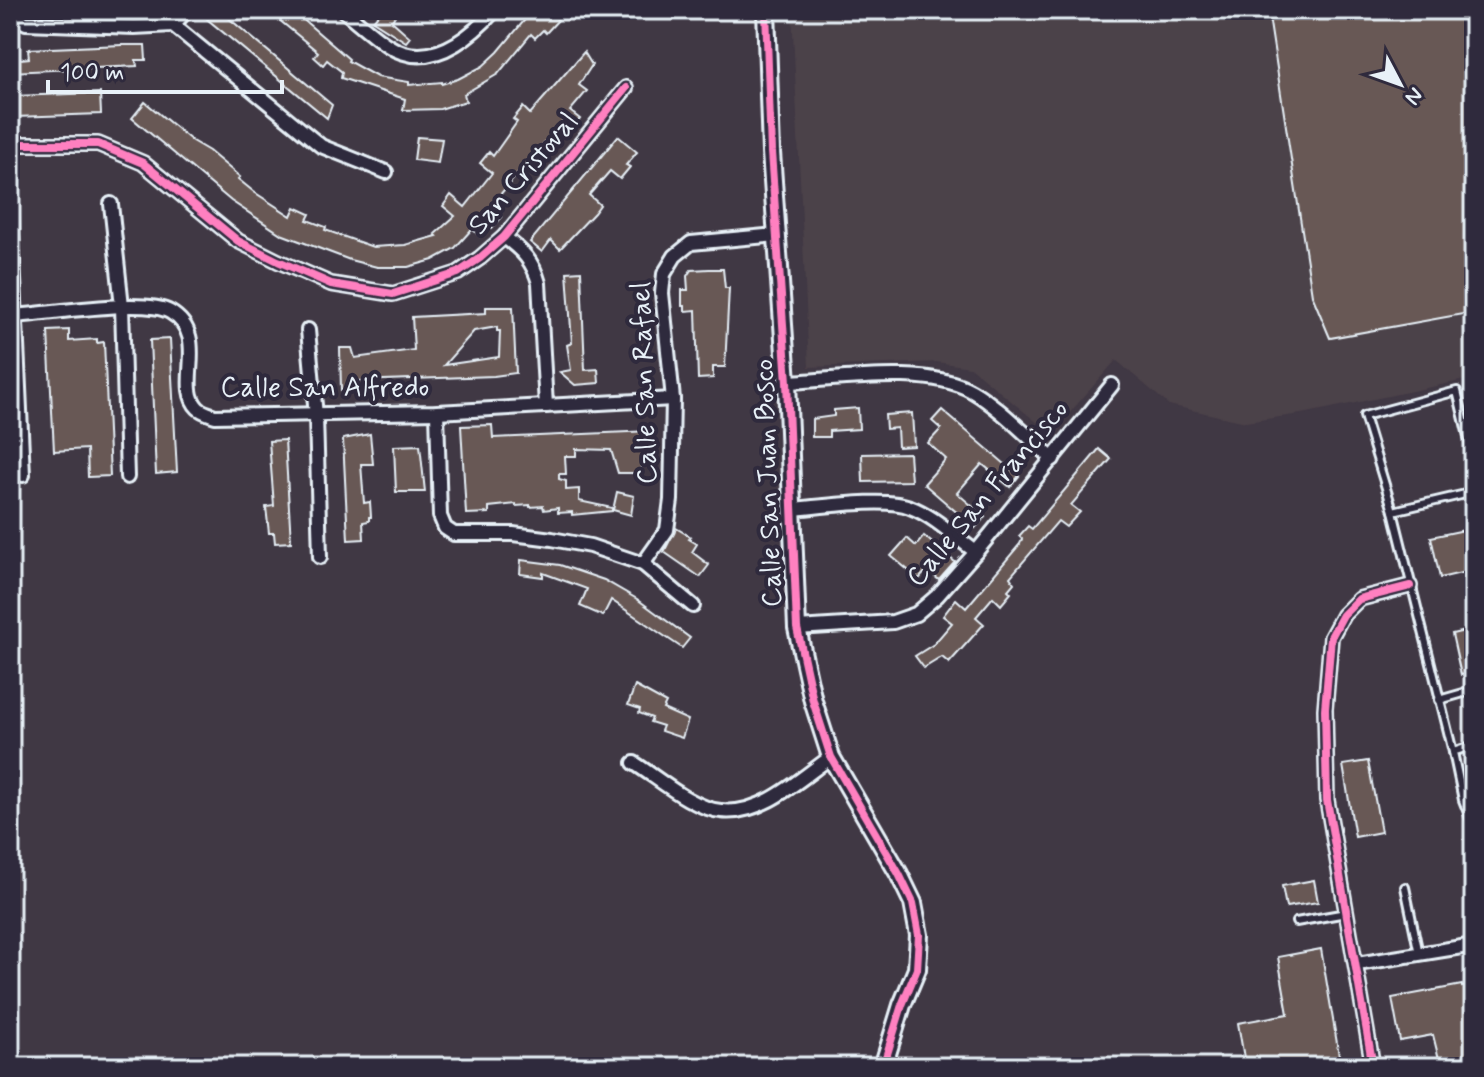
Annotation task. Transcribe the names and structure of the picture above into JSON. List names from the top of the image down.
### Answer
{
  "streets": {
    "street": [
      "San Cristoval",
      "Calle San Rafael",
      "Calle San Alfredo",
      "Calle San Juan Bosco",
      "Calle San Francisco"
    ]
  },
  "crossings": [
    ["Calle San Rafael", "Calle San Alfredo"],
    ["Calle San Rafael", "Calle San Juan Bosco"],
    ["Calle San Juan Bosco", "Calle San Francisco"]
  ],
  "scale_bar": "100 m",
  "north": "bottom right"
}
